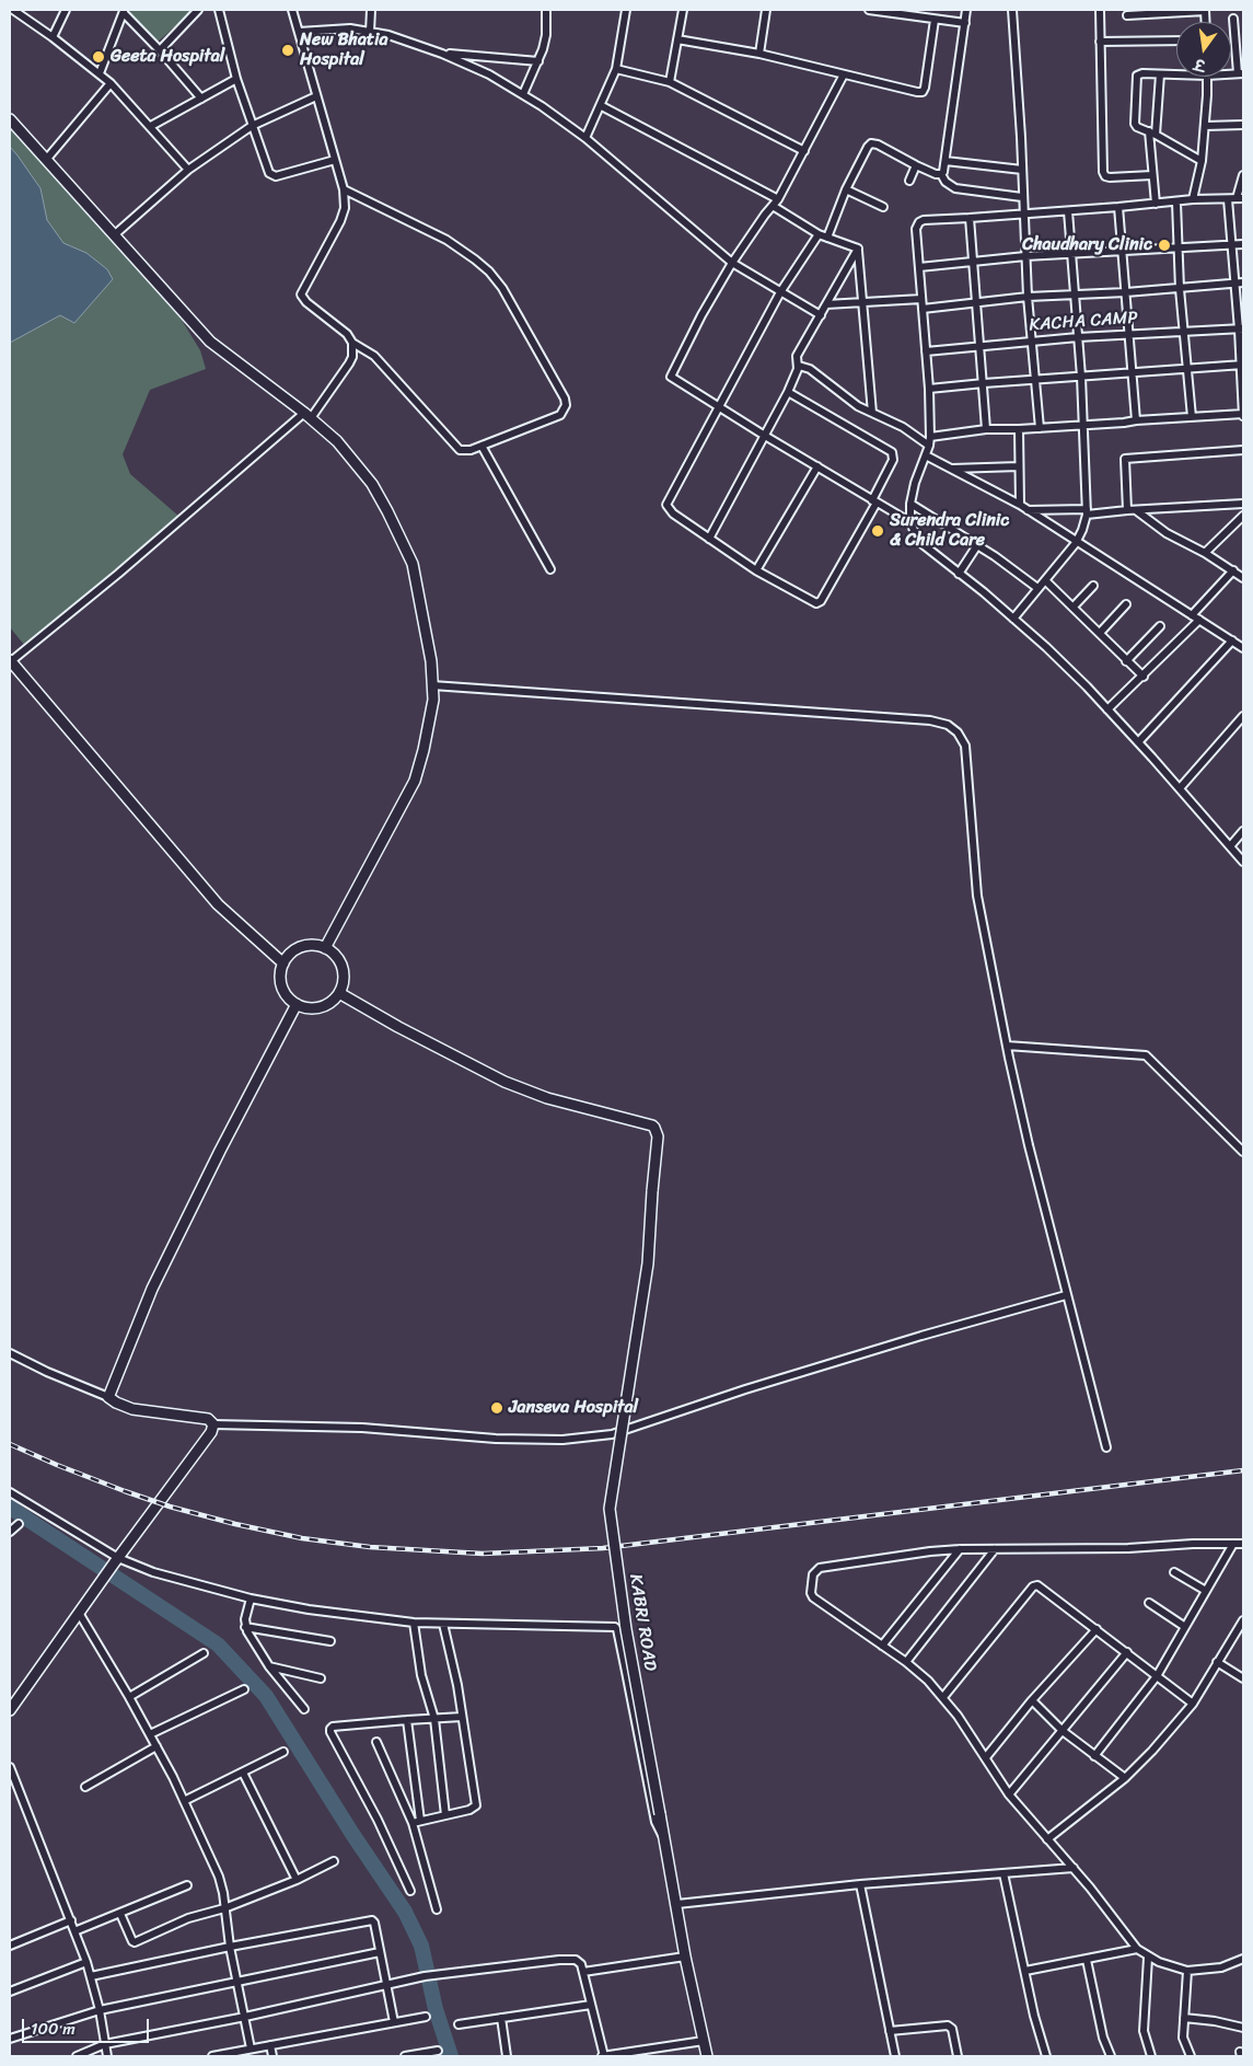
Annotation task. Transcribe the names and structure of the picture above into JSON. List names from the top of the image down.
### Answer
{
  "streets": {
    "street": ["KACHA CAMP", "KABRI ROAD"]
  },
  "places": [
    "New Bhatia Hospital",
    "Geeta Hospital",
    "Chaudhary Clinic",
    "Surendra Clinic & Child Care",
    "Janseva Hospital"
  ],
  "scale_bar": "100 m",
  "north": "bottom"
}
